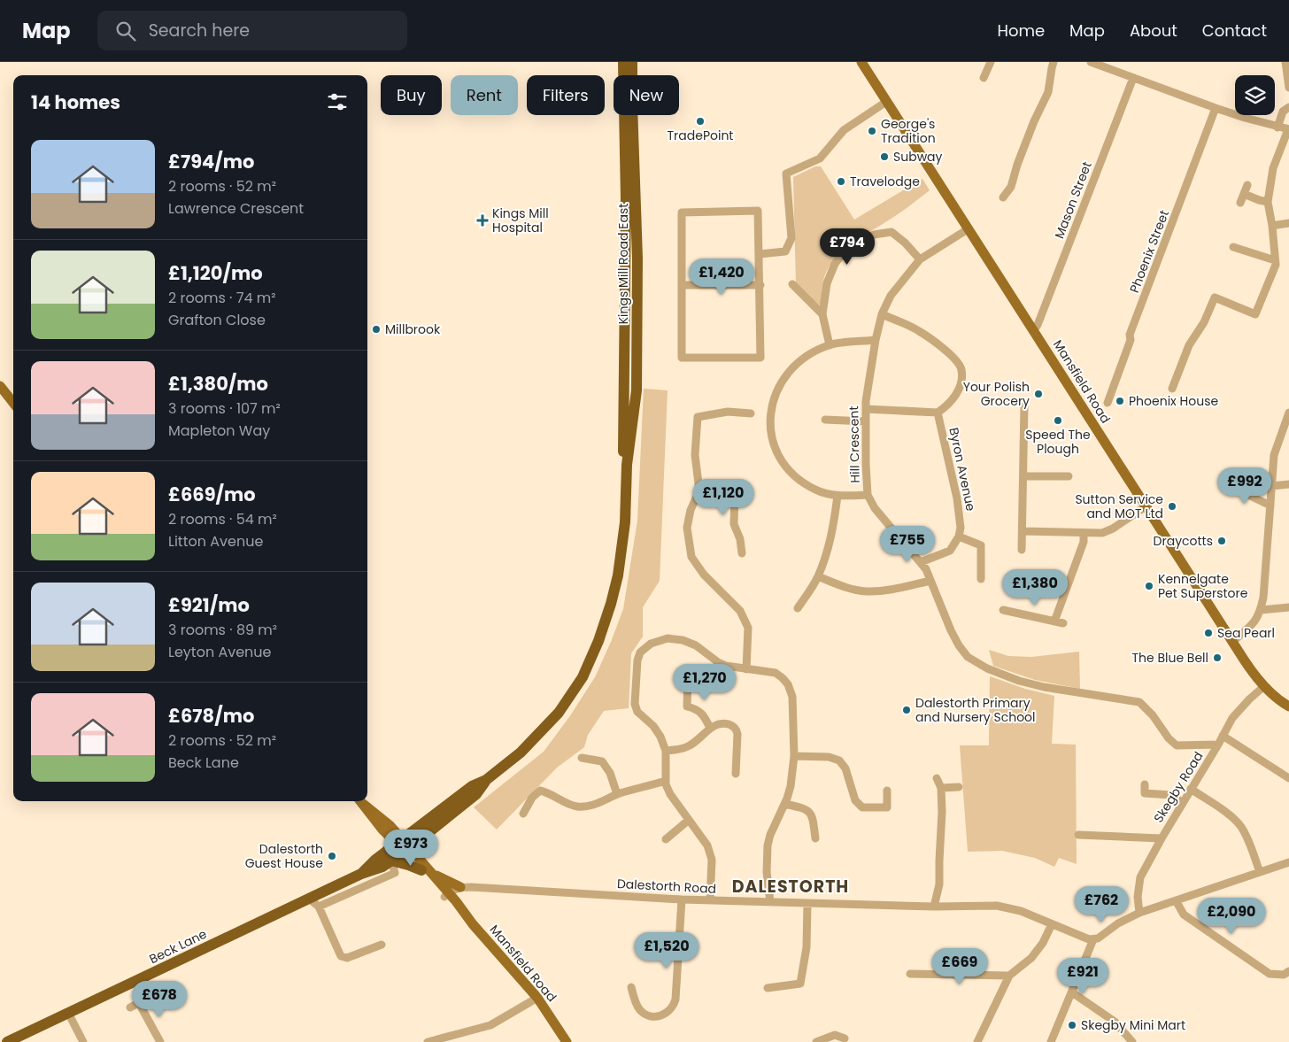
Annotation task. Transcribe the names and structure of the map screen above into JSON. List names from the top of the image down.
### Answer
{
  "streets": {
    "highway": ["Kings Mill Road East", "Beck Lane"],
    "main road": ["Mansfield Road"],
    "street": [
      "Mason Street",
      "Phoenix Street",
      "Hill Crescent",
      "Byron Avenue",
      "Skegby Road",
      "Dalestorth Road"
    ]
  },
  "crossings": [
    ["Mason Street", "Mansfield Road"],
    ["Kings Mill Road East", "Mansfield Road"],
    ["Kings Mill Road East", "Beck Lane"],
    ["Mansfield Road", "Hill Crescent"],
    ["Mansfield Road", "Skegby Road"],
    ["Mansfield Road", "Beck Lane"],
    ["Hill Crescent", "Skegby Road"]
  ],
  "districts": ["DALESTORTH"],
  "places": {
    "other": [
      "TradePoint",
      "George's Tradition",
      "Subway",
      "Travelodge",
      "Millbrook",
      "Your Polish Grocery",
      "Phoenix House",
      "Speed The Plough",
      "Sutton Service and MOT Ltd",
      "Draycotts",
      "Kennelgate Pet Superstore",
      "Sea Pearl",
      "The Blue Bell",
      "Dalestorth Primary and Nursery School",
      "Dalestorth Guest House",
      "Skegby Mini Mart"
    ],
    "health": ["Kings Mill Hospital"]
  },
  "page": {
    "header": "Map",
    "search": "Search here",
    "nav": [
      "Home",
      "Map",
      "About",
      "Contact"
    ],
    "chip": [
      "Buy",
      "Rent",
      "Filters",
      "New"
    ],
    "heading": "14 homes",
    "list": [
      {
        "name": "£794/mo",
        "note": "2 rooms · 52 m² · Lawrence Crescent"
      },
      {
        "name": "£1,120/mo",
        "note": "2 rooms · 74 m² · Grafton Close"
      },
      {
        "name": "£1,380/mo",
        "note": "3 rooms · 107 m² · Mapleton Way"
      },
      {
        "name": "£669/mo",
        "note": "2 rooms · 54 m² · Litton Avenue"
      },
      {
        "name": "£921/mo",
        "note": "3 rooms · 89 m² · Leyton Avenue"
      },
      {
        "name": "£678/mo",
        "note": "2 rooms · 52 m² · Beck Lane"
      }
    ],
    "price": [
      "£794",
      "£1,420",
      "£992",
      "£1,120",
      "£755",
      "£1,380",
      "£1,270",
      "£973",
      "£762",
      "£2,090",
      "£1,520",
      "£669",
      "£921",
      "£678"
    ]
  }
}
